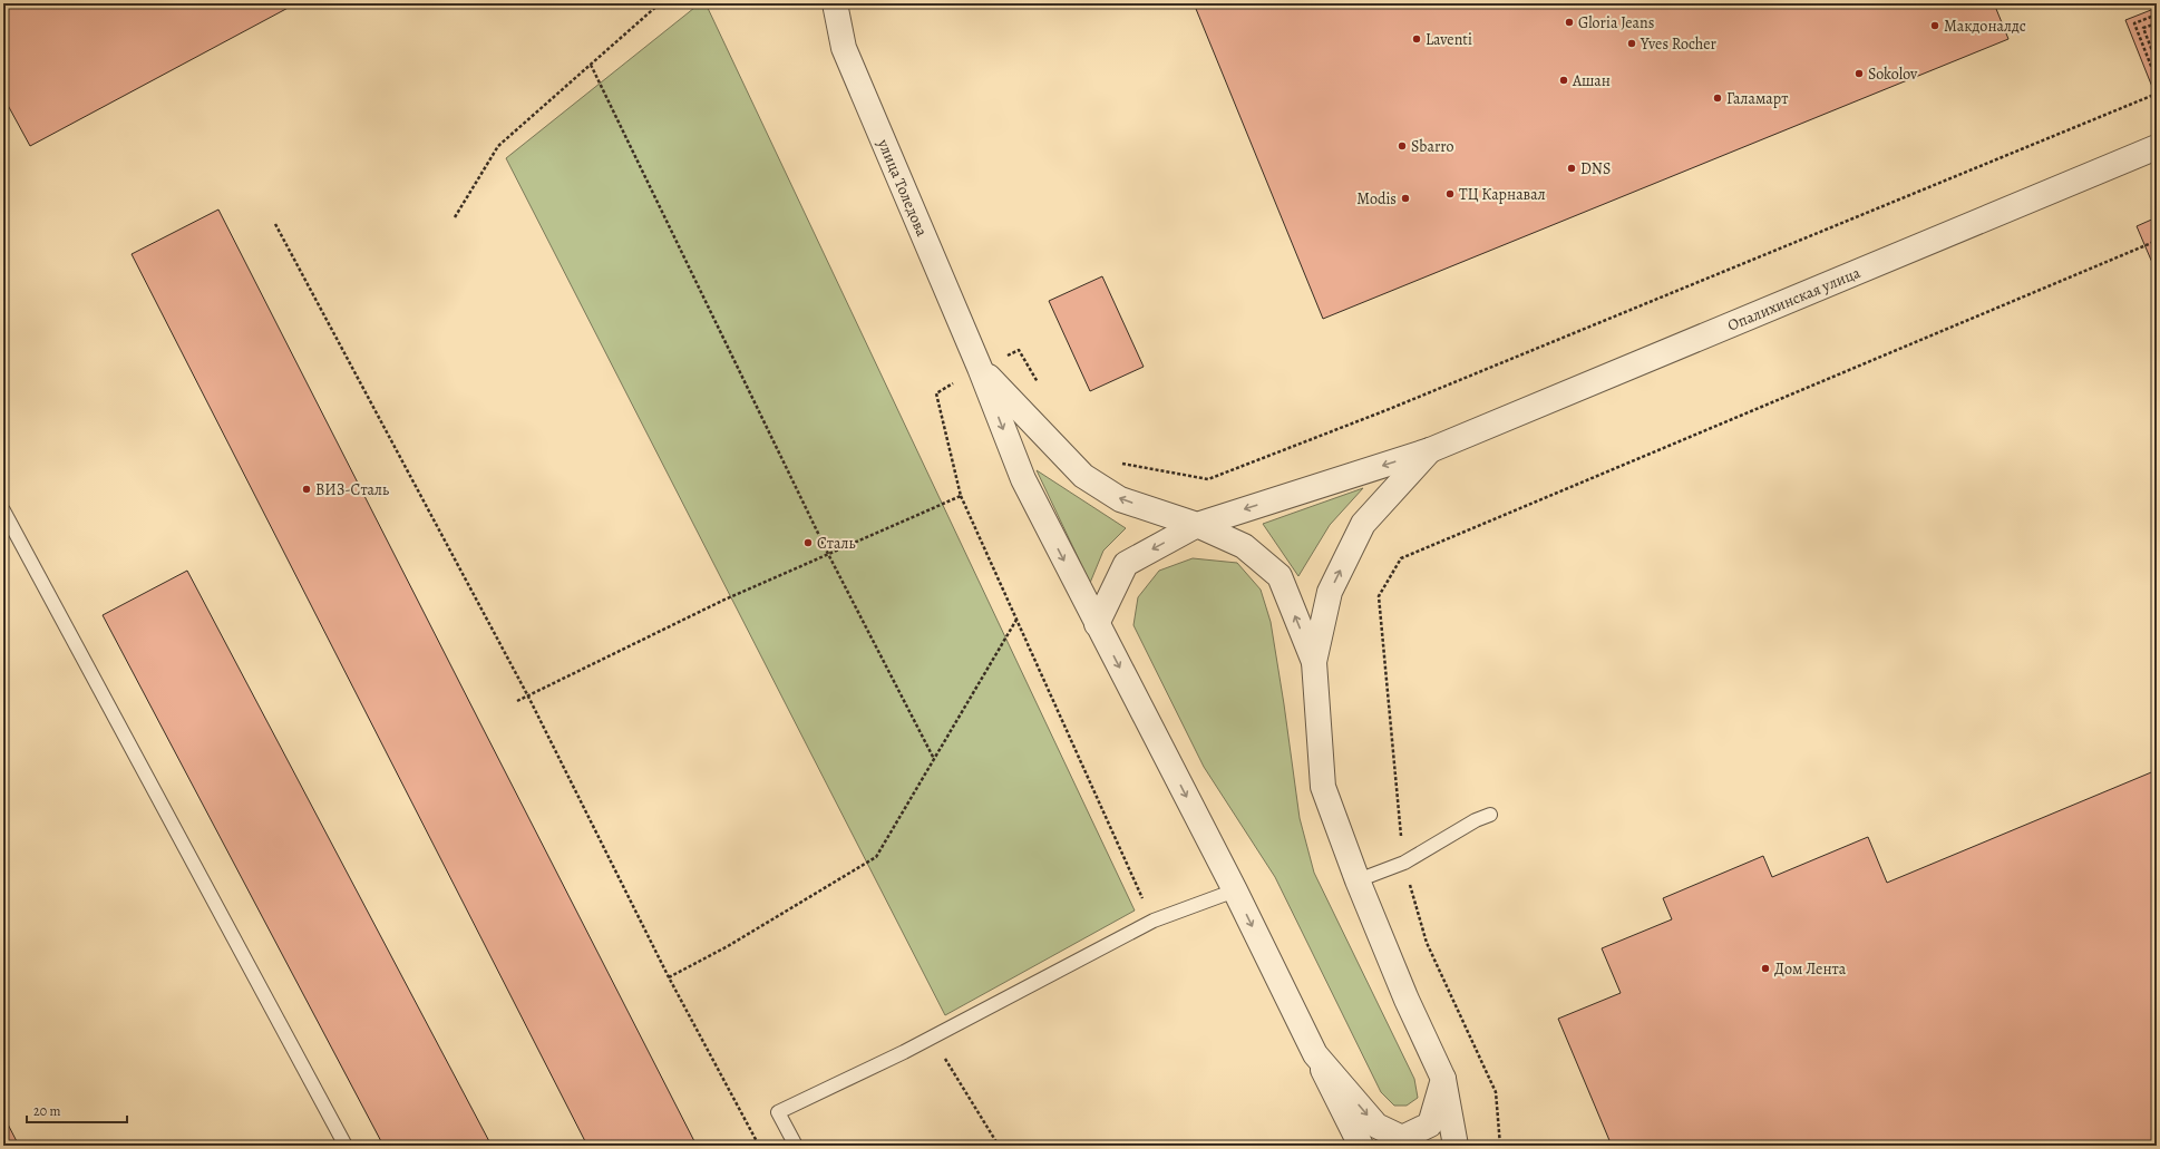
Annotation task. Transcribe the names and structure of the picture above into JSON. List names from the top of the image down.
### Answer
{
  "streets": {
    "street": ["улица Толедова", "Опалихинская улица"]
  },
  "crossings": [
    ["улица Толедова", "Опалихинская улица"]
  ],
  "places": [
    "Gloria Jeans",
    "Макдоналдс",
    "Laventi",
    "Yves Rocher",
    "Sokolov",
    "Ашан",
    "Галамарт",
    "Sbarro",
    "DNS",
    "ТЦ Карнавал",
    "Modis",
    "ВИЗ-Сталь",
    "Сталь",
    "Дом Лента"
  ],
  "scale_bar": "20 m"
}
